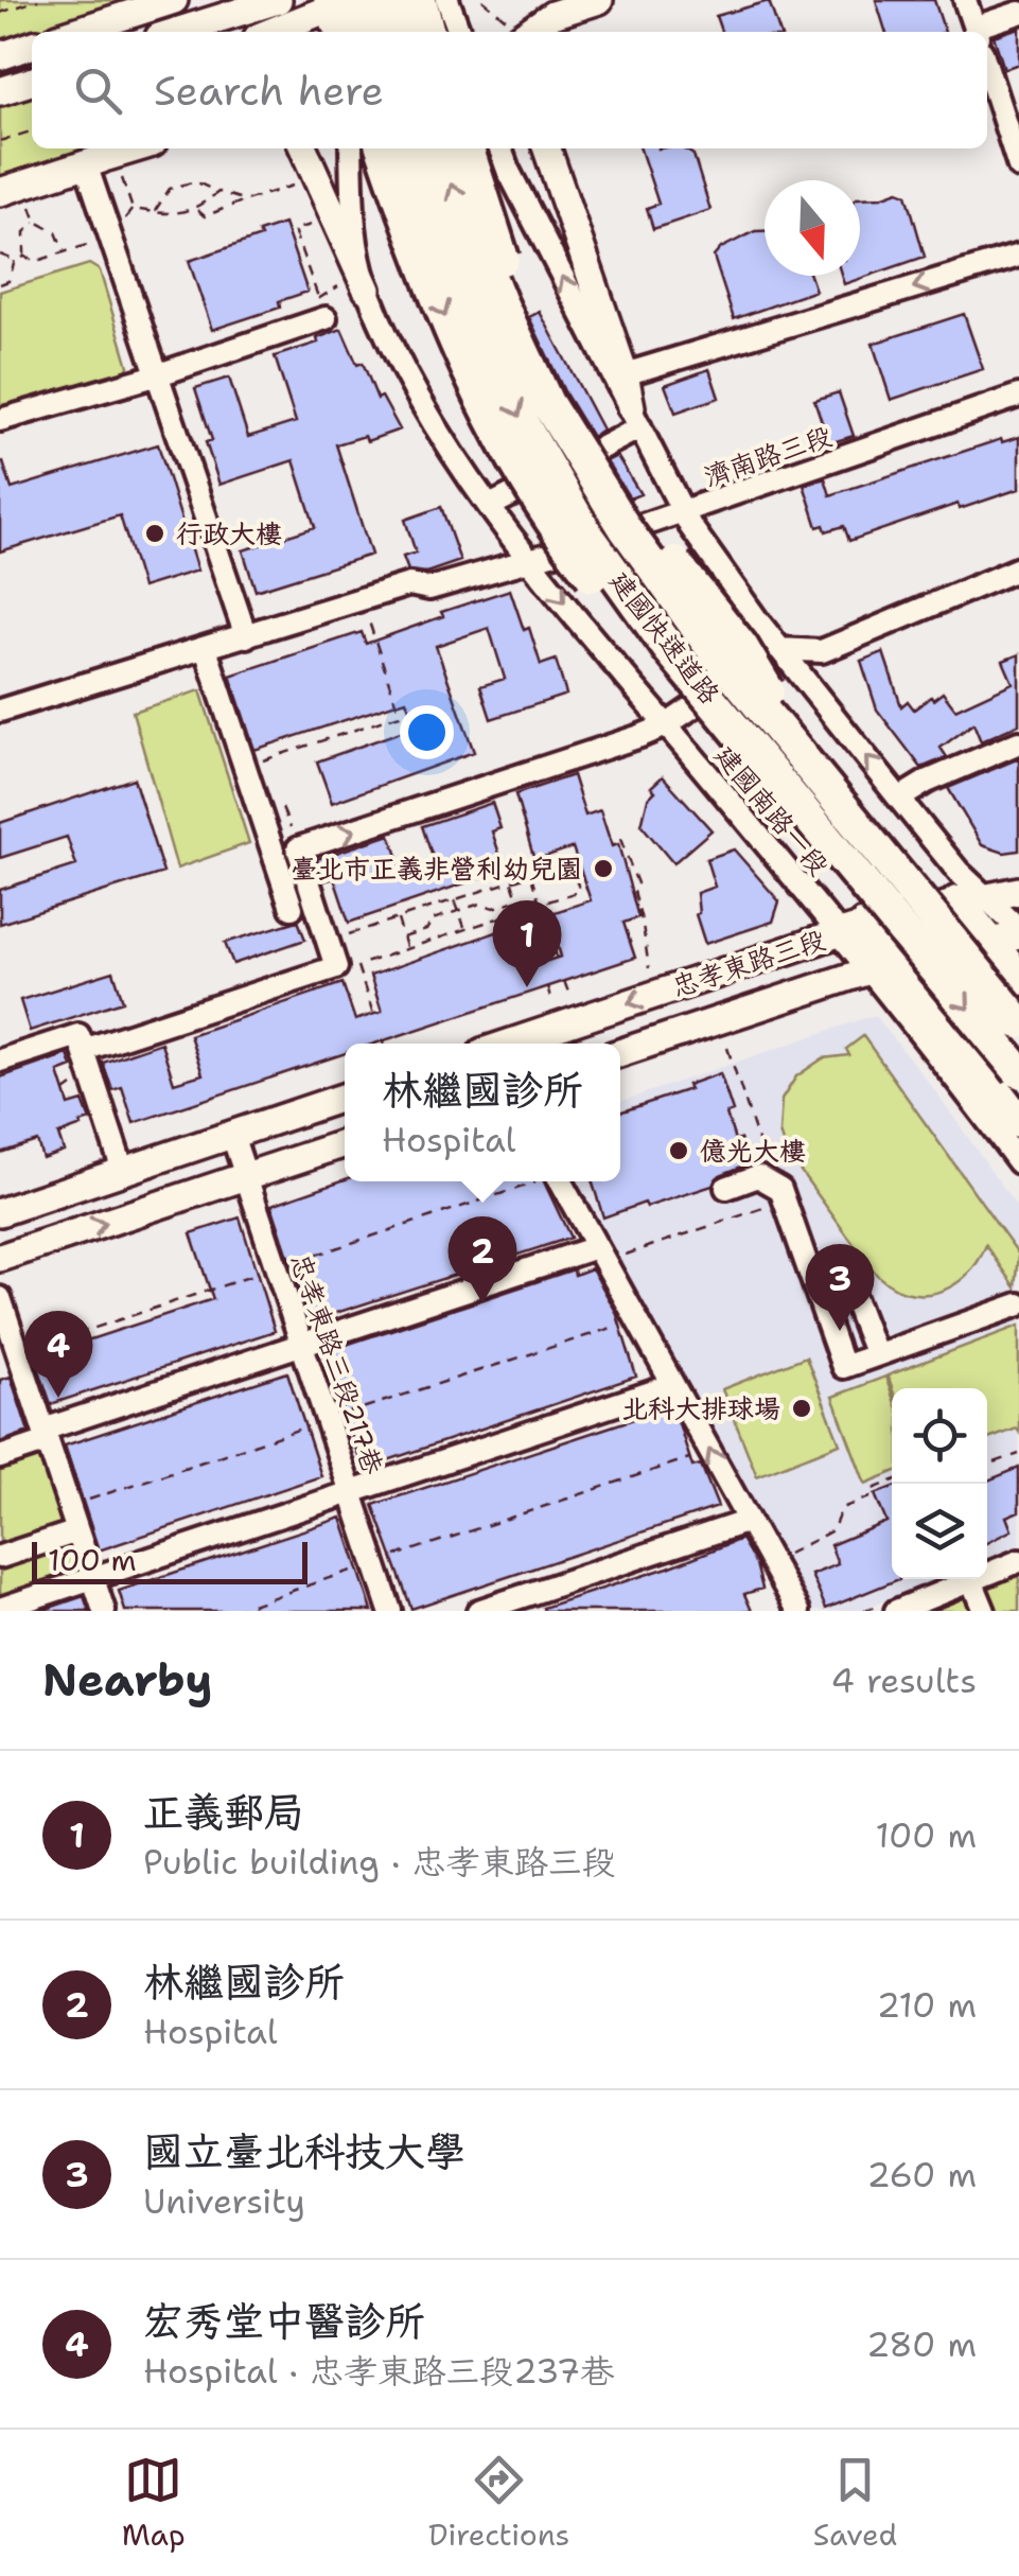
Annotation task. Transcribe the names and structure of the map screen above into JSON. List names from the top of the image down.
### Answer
{
  "streets": {
    "highway": ["建國快速道路"],
    "main road": ["忠孝東路三段"],
    "street": ["濟南路三段", "建國南路一段", "忠孝東路三段217巷"]
  },
  "crossings": [
    ["濟南路三段", "建國南路一段"],
    ["建國南路一段", "忠孝東路三段"]
  ],
  "places": [
    "行政大樓",
    "臺北市正義非營利幼兒園",
    "億光大樓",
    "北科大排球場"
  ],
  "scale_bar": "100 m",
  "north": "bottom",
  "page": {
    "search": "Search here",
    "pins": [
      "1",
      "2",
      "3",
      "4"
    ],
    "popup": ["林繼國診所", "Hospital"],
    "scale": "100 m",
    "heading": ["Nearby", "4 results"],
    "list": [
      {
        "mark": "1",
        "name": "正義郵局",
        "note": "Public building · 忠孝東路三段",
        "value": "100 m"
      },
      {
        "mark": "2",
        "name": "林繼國診所",
        "note": "Hospital",
        "value": "210 m"
      },
      {
        "mark": "3",
        "name": "國立臺北科技大學",
        "note": "University",
        "value": "260 m"
      },
      {
        "mark": "4",
        "name": "宏秀堂中醫診所",
        "note": "Hospital · 忠孝東路三段237巷",
        "value": "280 m"
      }
    ],
    "nav": ["Map", "Directions", "Saved"]
  }
}
